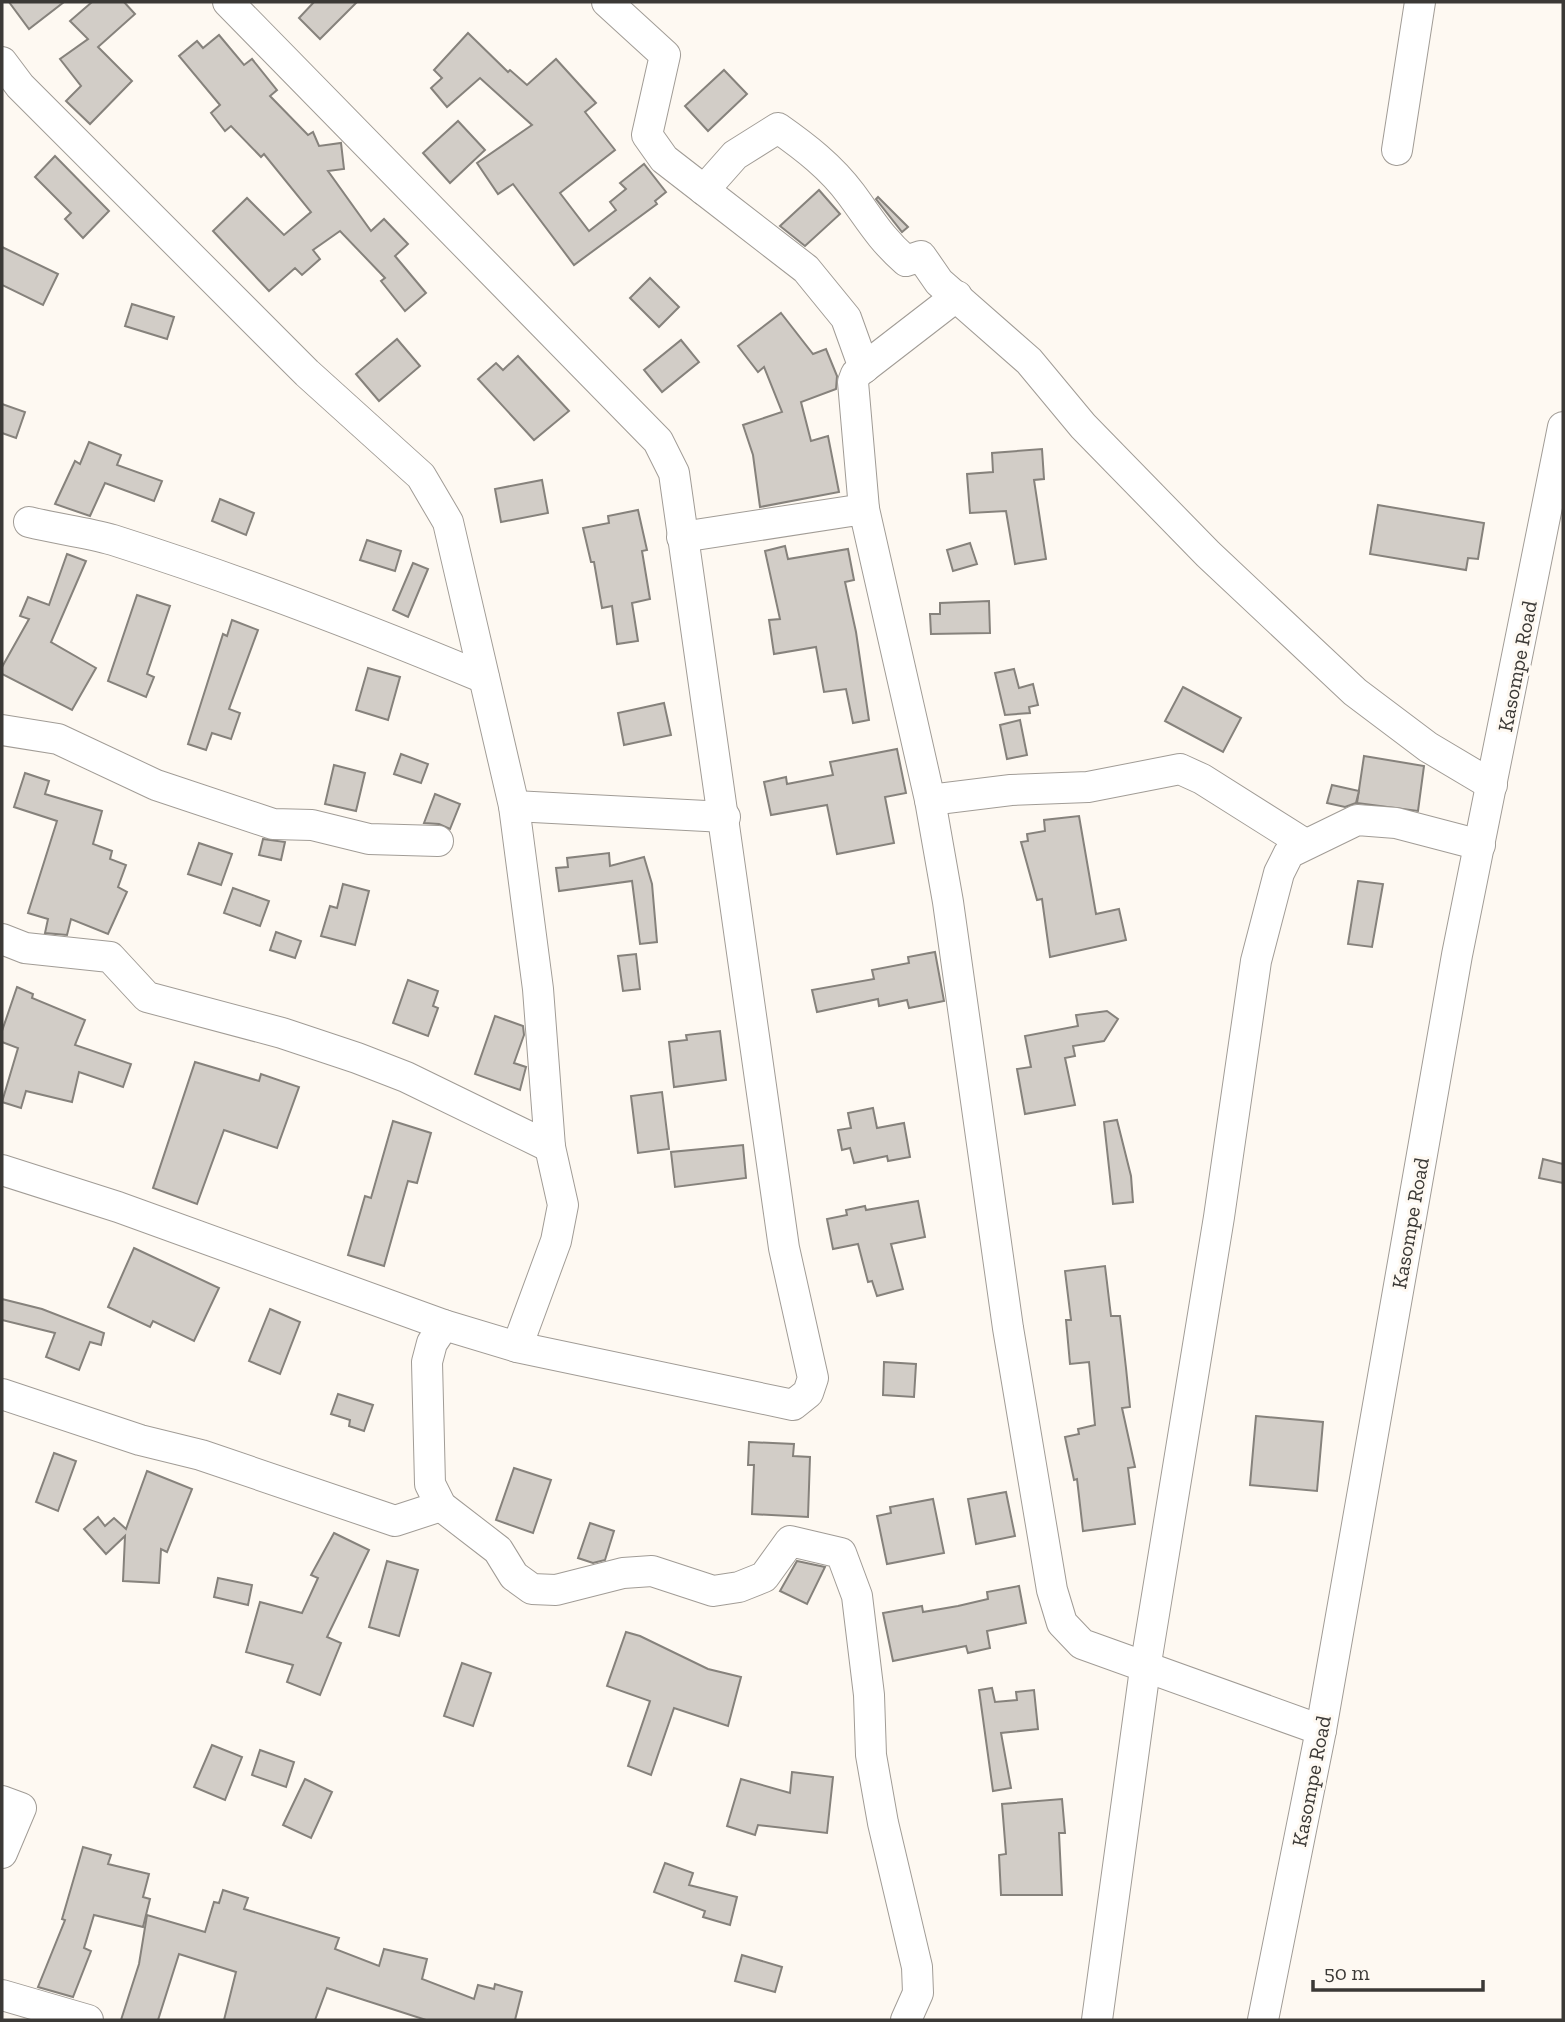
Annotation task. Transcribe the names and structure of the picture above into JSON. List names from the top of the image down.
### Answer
{
  "streets": {
    "street": ["Kasompe Road"]
  },
  "scale_bar": "50 m"
}
